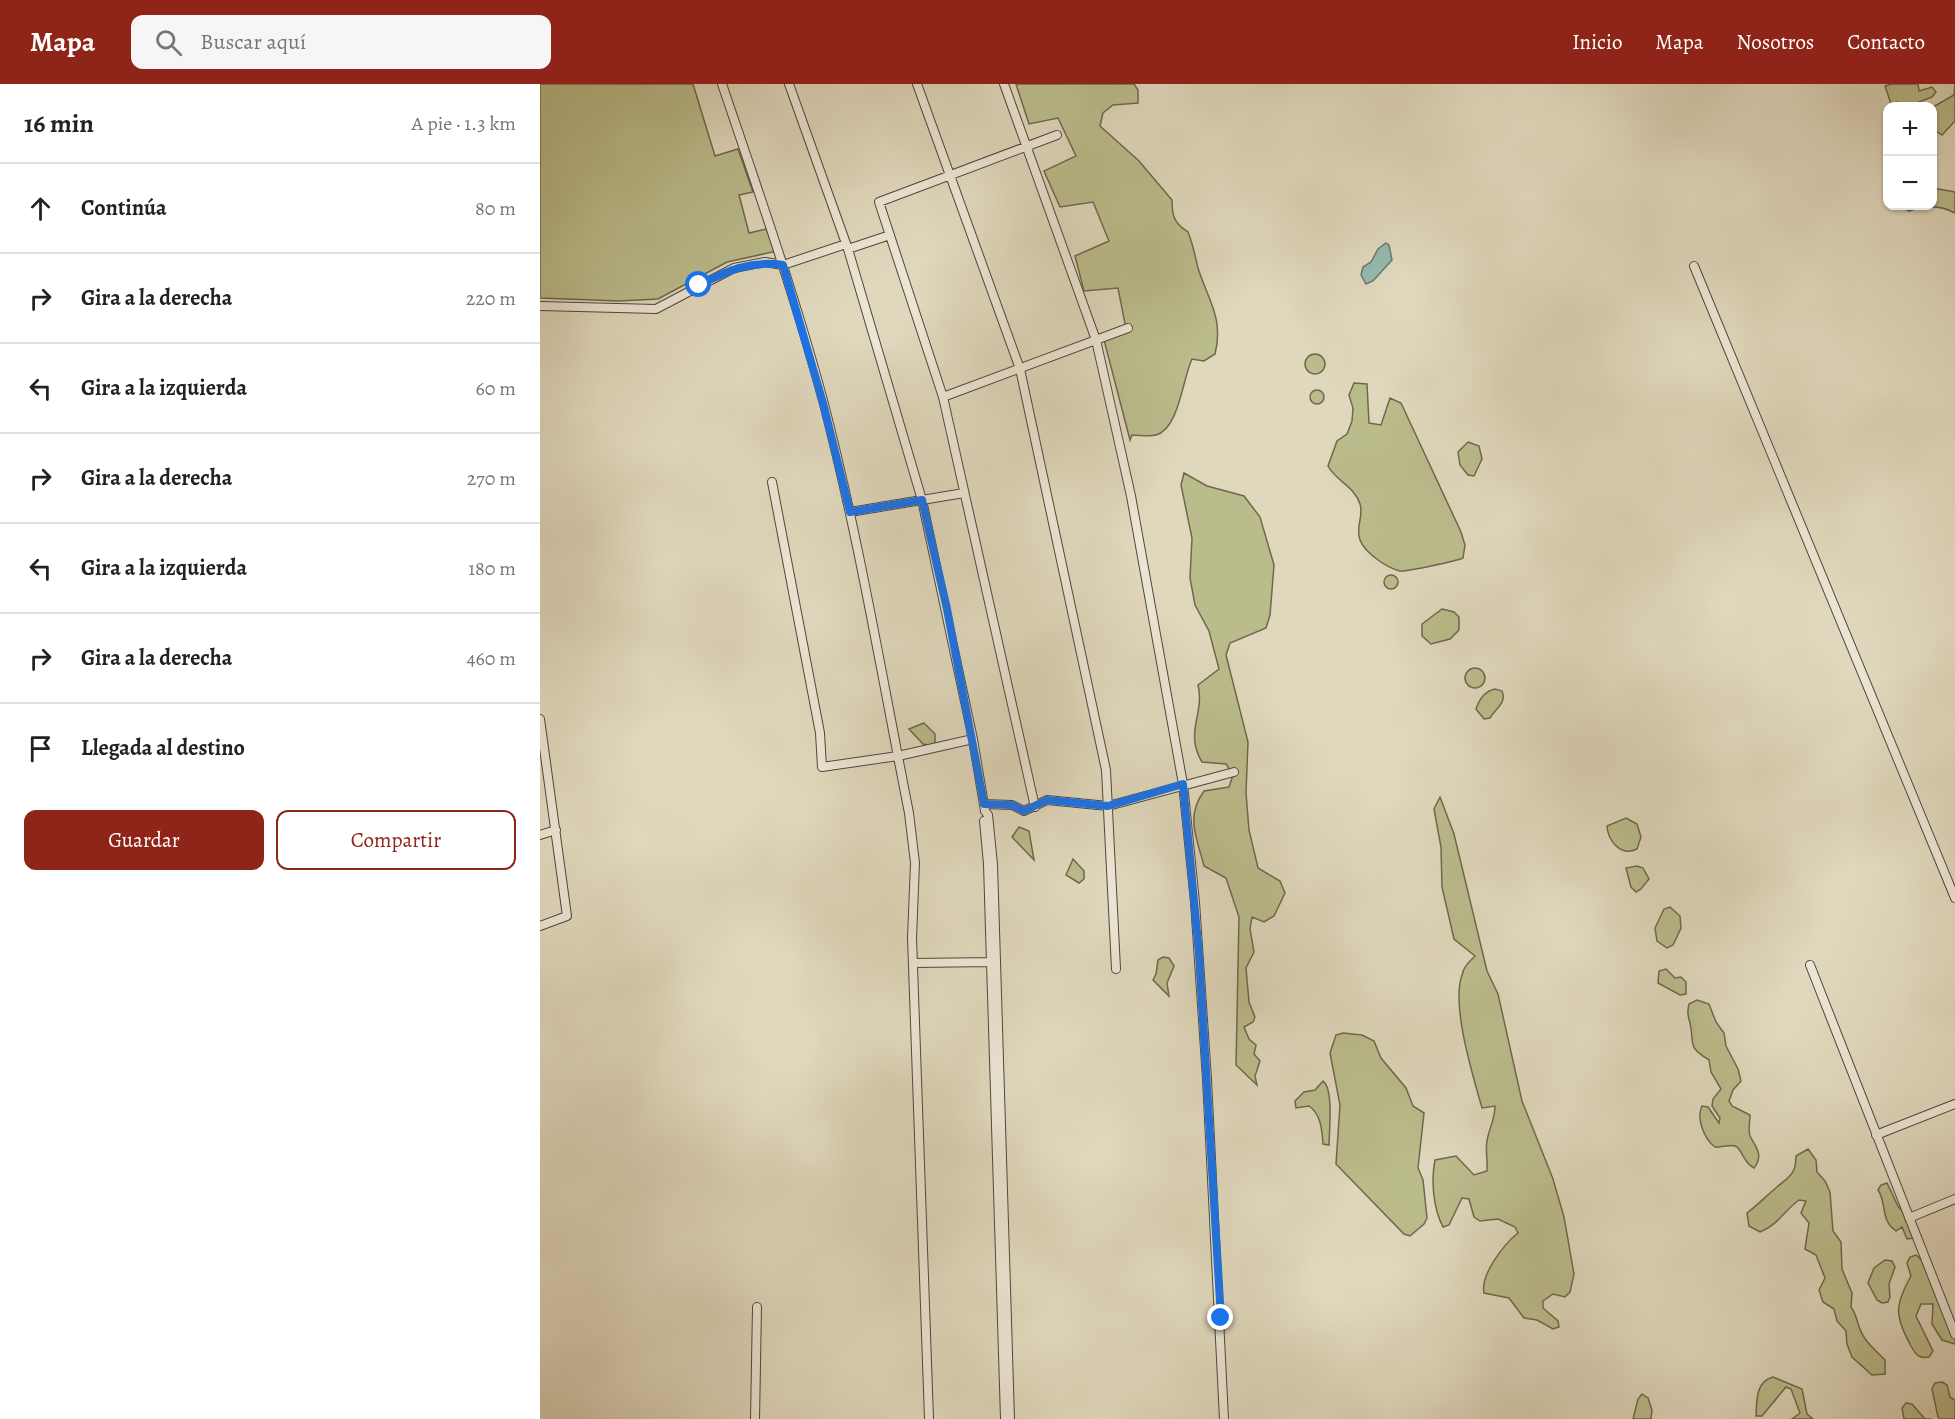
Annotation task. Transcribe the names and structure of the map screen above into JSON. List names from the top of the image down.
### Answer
{
  "page": {
    "header": "Mapa",
    "search": "Buscar aquí",
    "nav": [
      "Inicio",
      "Mapa",
      "Nosotros",
      "Contacto"
    ],
    "heading": ["16 min", "A pie · 1.3 km"],
    "map_buttons": ["+", "−"],
    "list": [
      ["Continúa", "80 m"],
      ["Gira a la derecha", "220 m"],
      ["Gira a la izquierda", "60 m"],
      ["Gira a la derecha", "270 m"],
      ["Gira a la izquierda", "180 m"],
      ["Gira a la derecha", "460 m"],
      "Llegada al destino"
    ],
    "buttons": ["Guardar", "Compartir"]
  }
}
